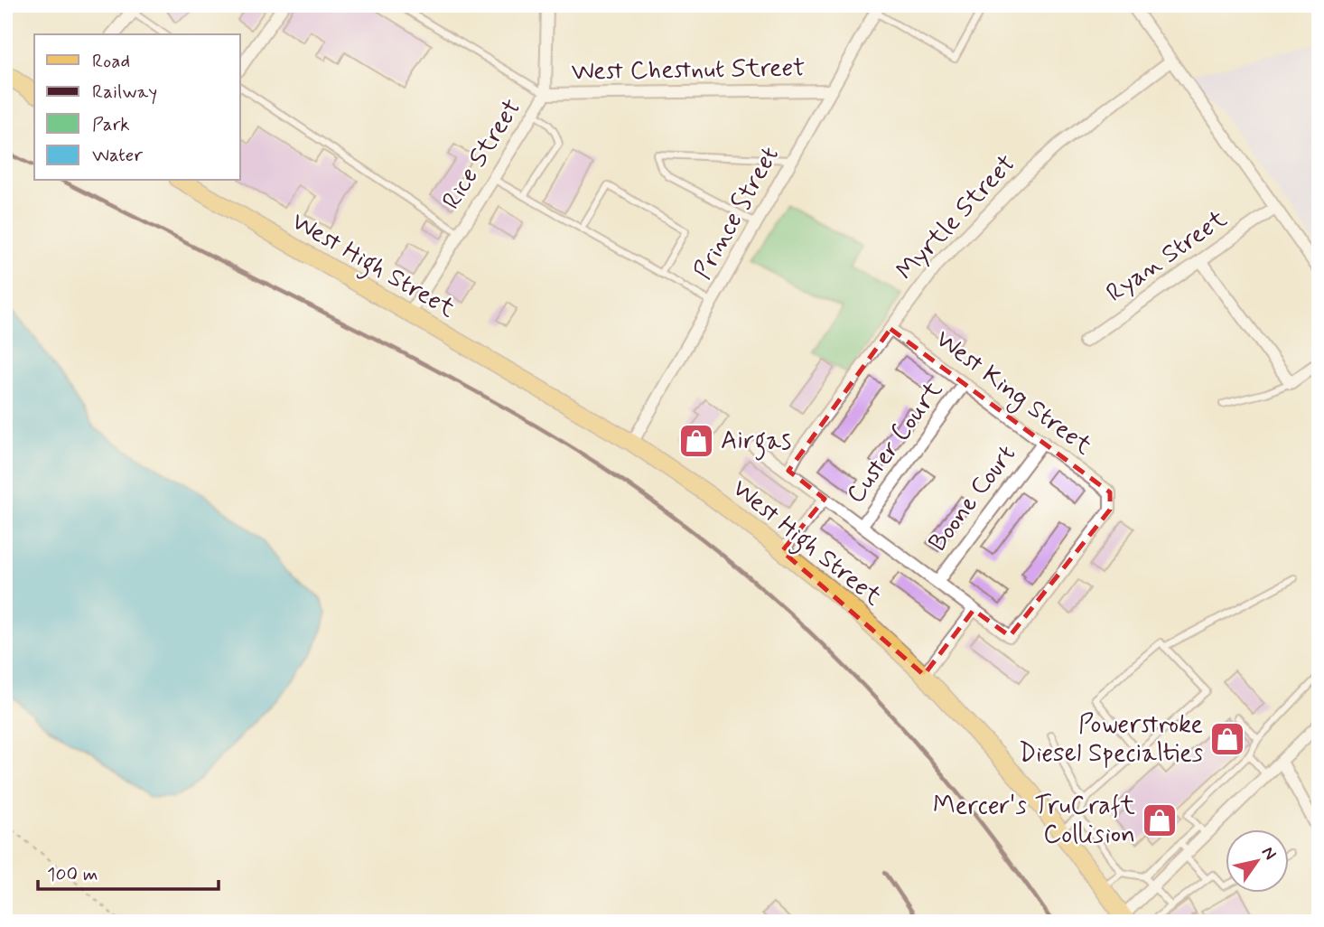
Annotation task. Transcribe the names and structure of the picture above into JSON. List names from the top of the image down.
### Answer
{
  "streets": {
    "main road": ["West High Street"],
    "street": [
      "West Chestnut Street",
      "Rice Street",
      "Prince Street",
      "Myrtle Street",
      "Ryan Street",
      "West King Street",
      "Custer Court",
      "Boone Court"
    ]
  },
  "crossings": [
    ["West Chestnut Street", "Rice Street"],
    ["West Chestnut Street", "Prince Street"],
    ["Rice Street", "West High Street"],
    ["Prince Street", "West High Street"],
    ["Myrtle Street", "West King Street"],
    ["West King Street", "Custer Court"],
    ["West King Street", "Boone Court"]
  ],
  "places": {
    "shop": ["Airgas", "Powerstroke Diesel Specialties", "Mercer's TruCraft Collision"]
  },
  "legend": [
    "Road",
    "Railway",
    "Park",
    "Water"
  ],
  "scale_bar": "100 m",
  "north": "top right"
}
